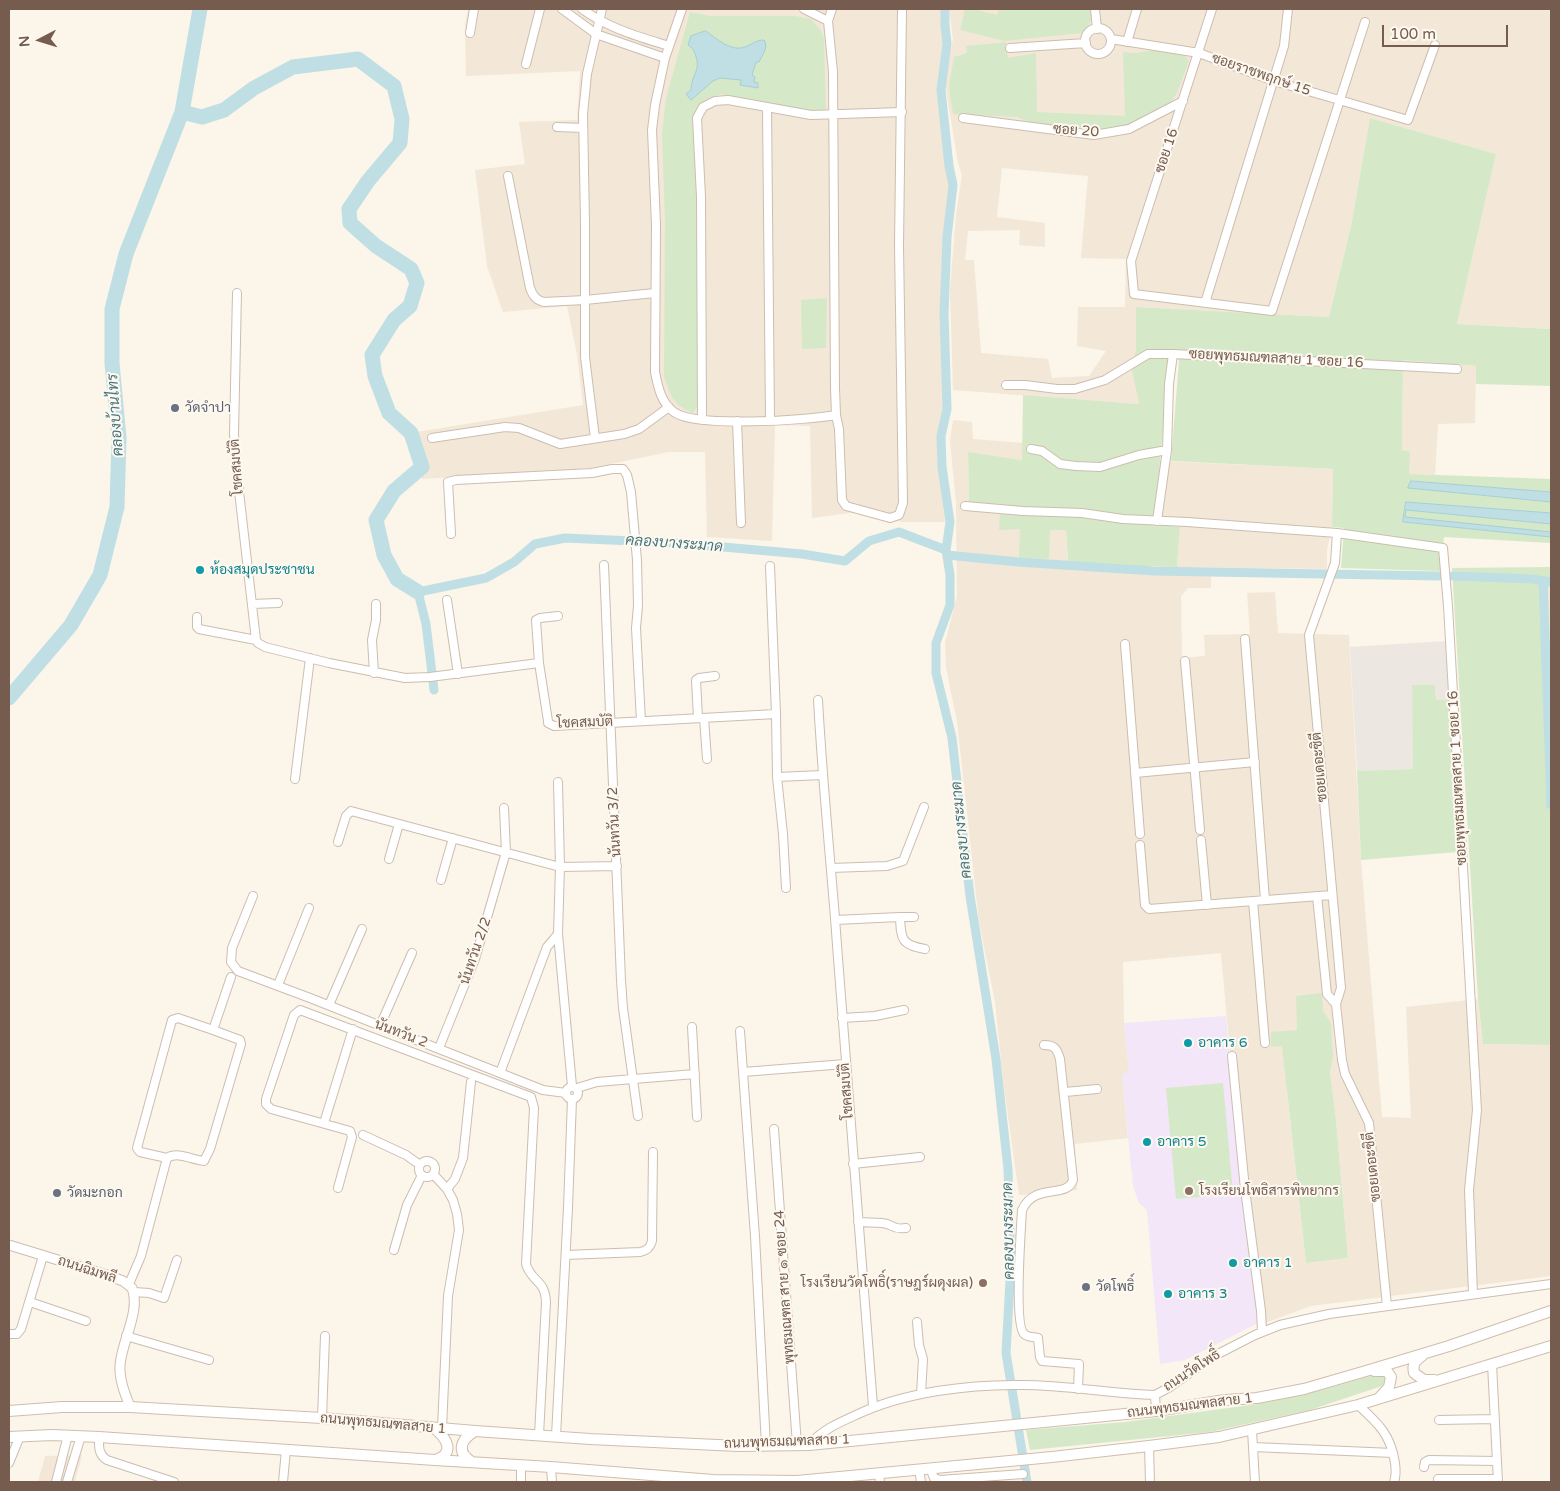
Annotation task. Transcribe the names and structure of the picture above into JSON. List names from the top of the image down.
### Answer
{
  "streets": {
    "main road": ["ถนนพุทธมณฑลสาย 1"],
    "street": [
      "ซอยราชพฤกษ์ 15",
      "ซอย 20",
      "ซอย 16",
      "ซอยพุทธมณฑลสาย 1 ซอย 16",
      "โชคสมบัติ",
      "ซอยเดอะซิตี",
      "นันทวัน 3/2",
      "นันทวัน 2/2",
      "นันทวัน 2",
      "ถนนฉิมพลี",
      "พุทธมณฑล สาย ๑ ซอย 24",
      "ถนนวัดโพธิ์"
    ]
  },
  "crossings": [
    ["ซอยราชพฤกษ์ 15", "ซอย 16"],
    ["ซอย 20", "ซอย 16"],
    ["ซอยพุทธมณฑลสาย 1 ซอย 16", "ซอยเดอะซิตี"],
    ["ซอยพุทธมณฑลสาย 1 ซอย 16", "ถนนวัดโพธิ์"],
    ["โชคสมบัติ", "นันทวัน 3/2"],
    ["โชคสมบัติ", "ถนนวัดโพธิ์"],
    ["ซอยเดอะซิตี", "ถนนวัดโพธิ์"],
    ["นันทวัน 2/2", "นันทวัน 2"],
    ["พุทธมณฑล สาย ๑ ซอย 24", "ถนนพุทธมณฑลสาย 1"],
    ["ถนนวัดโพธิ์", "ถนนพุทธมณฑลสาย 1"]
  ],
  "water": ["คลองบ้านไทร", "คลองบางระมาด"],
  "places": [
    "วัดจำปา",
    "ห้องสมุดประชาชน",
    "อาคาร 6",
    "อาคาร 5",
    "โรงเรียนโพธิสารพิทยากร",
    "วัดมะกอก",
    "อาคาร 1",
    "โรงเรียนวัดโพธิ์(ราษฎร์ผดุงผล)",
    "วัดโพธิ์",
    "อาคาร 3"
  ],
  "scale_bar": "100 m",
  "north": "left"
}
